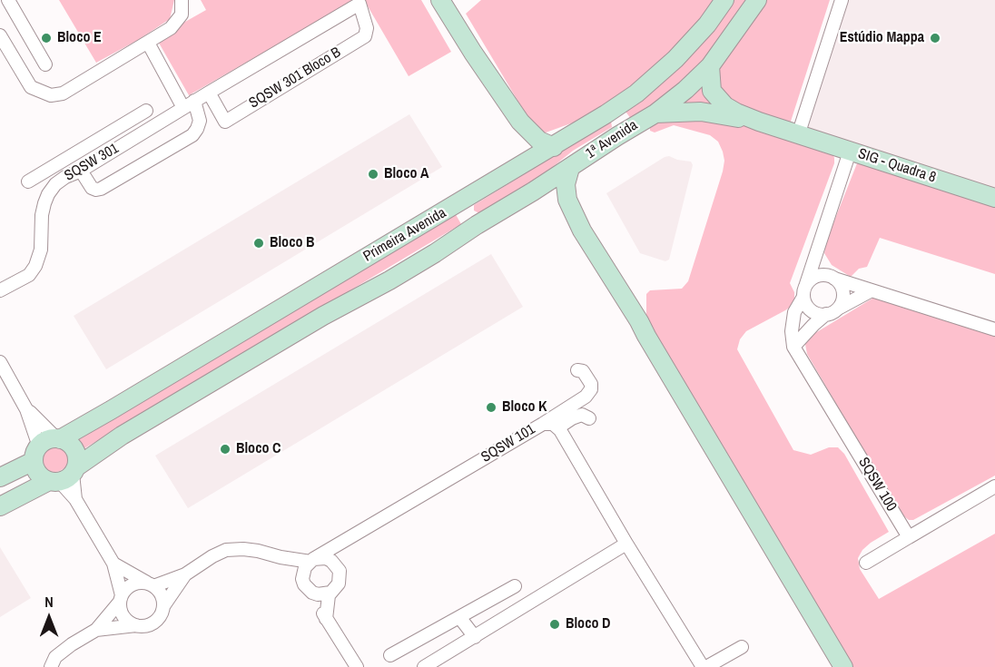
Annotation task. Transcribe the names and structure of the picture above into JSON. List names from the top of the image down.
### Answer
{
  "streets": {
    "main road": ["1ª Avenida", "SIG - Quadra 8", "Primeira Avenida"],
    "street": [
      "SQSW 301 Bloco B",
      "SQSW 301",
      "SQSW 101",
      "SQSW 100"
    ]
  },
  "crossings": [
    ["SQSW 301 Bloco B", "SQSW 301"],
    ["1ª Avenida", "SIG - Quadra 8"],
    ["1ª Avenida", "Primeira Avenida"]
  ],
  "places": [
    "Bloco E",
    "Estúdio Mappa",
    "Bloco A",
    "Bloco B",
    "Bloco K",
    "Bloco C",
    "Bloco D"
  ],
  "north": "top"
}
